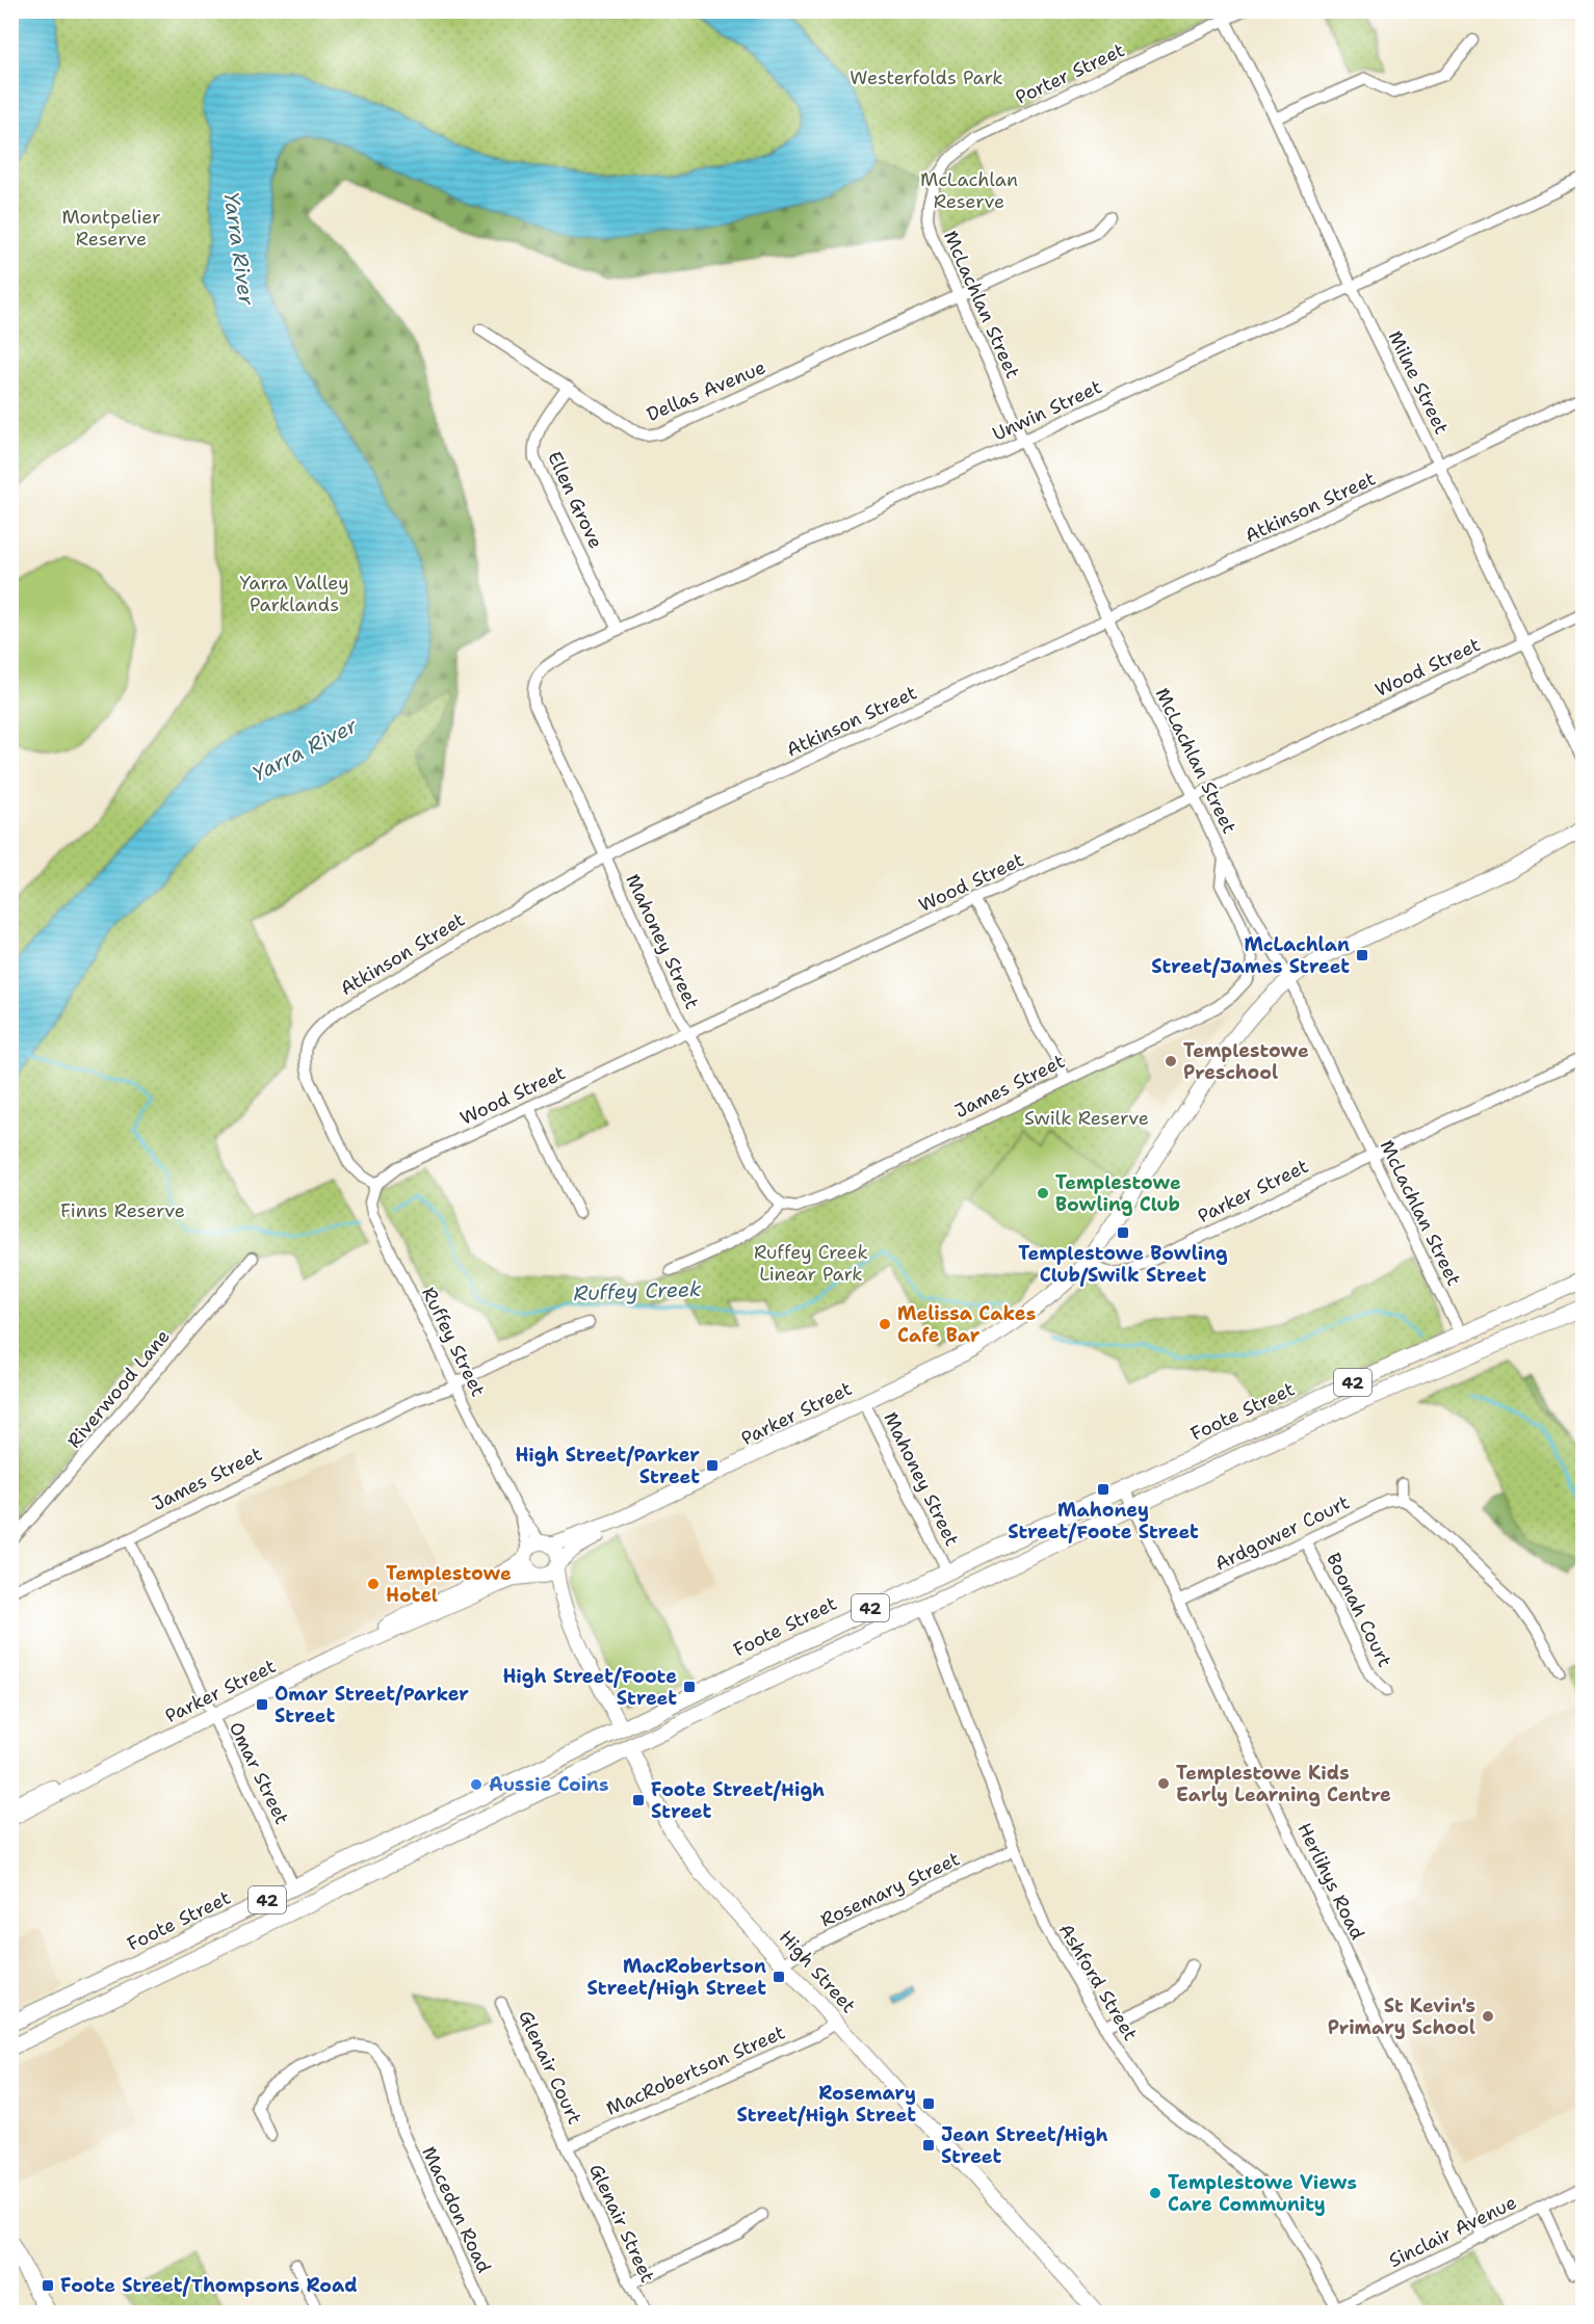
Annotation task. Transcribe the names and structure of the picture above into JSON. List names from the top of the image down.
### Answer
{
  "streets": {
    "main road": [
      "Parker Street",
      "42",
      "Foote Street",
      "High Street"
    ],
    "street": [
      "Porter Street",
      "McLachlan Street",
      "Milne Street",
      "Dellas Avenue",
      "Unwin Street",
      "Ellen Grove",
      "Atkinson Street",
      "Wood Street",
      "Mahoney Street",
      "James Street",
      "Ruffey Street",
      "Riverwood Lane",
      "Ardgower Court",
      "Boonah Court",
      "Omar Street",
      "Herlihys Road",
      "Rosemary Street",
      "Ashford Street",
      "Glenair Court",
      "MacRobertson Street",
      "Macedon Road",
      "Glenair Street",
      "Sinclair Avenue"
    ]
  },
  "crossings": [
    ["Porter Street", "McLachlan Street"],
    ["Porter Street", "Milne Street"],
    ["McLachlan Street", "Dellas Avenue"],
    ["McLachlan Street", "Unwin Street"],
    ["McLachlan Street", "Atkinson Street"],
    ["McLachlan Street", "Wood Street"],
    ["McLachlan Street", "James Street"],
    ["McLachlan Street", "Parker Street"],
    ["McLachlan Street", "Foote Street"],
    ["Milne Street", "Unwin Street"],
    ["Milne Street", "Atkinson Street"],
    ["Milne Street", "Wood Street"],
    ["Dellas Avenue", "Ellen Grove"],
    ["Unwin Street", "Ellen Grove"],
    ["Unwin Street", "Mahoney Street"],
    ["Atkinson Street", "Wood Street"],
    ["Atkinson Street", "Mahoney Street"],
    ["Atkinson Street", "Ruffey Street"],
    ["Wood Street", "Mahoney Street"],
    ["Wood Street", "Ruffey Street"],
    ["Mahoney Street", "James Street"],
    ["Mahoney Street", "Parker Street"],
    ["Mahoney Street", "Foote Street"],
    ["James Street", "Ruffey Street"],
    ["James Street", "Omar Street"],
    ["Parker Street", "Ruffey Street"],
    ["Parker Street", "Omar Street"],
    ["Parker Street", "High Street"],
    ["Ruffey Street", "High Street"],
    ["42", "Herlihys Road"],
    ["42", "High Street"],
    ["42", "Ashford Street"],
    ["Foote Street", "Omar Street"],
    ["Foote Street", "Herlihys Road"],
    ["Foote Street", "High Street"],
    ["Ardgower Court", "Boonah Court"],
    ["Ardgower Court", "Herlihys Road"],
    ["Herlihys Road", "Sinclair Avenue"],
    ["Rosemary Street", "High Street"],
    ["Rosemary Street", "Ashford Street"],
    ["High Street", "MacRobertson Street"],
    ["Ashford Street", "Sinclair Avenue"],
    ["Glenair Court", "MacRobertson Street"],
    ["Glenair Court", "Glenair Street"],
    ["MacRobertson Street", "Glenair Street"]
  ],
  "water": ["Yarra River", "Ruffey Creek"],
  "parks": [
    "Westerfolds Park",
    "McLachlan Reserve",
    "Montpelier Reserve",
    "Yarra Valley Parklands",
    "Swilk Reserve",
    "Finns Reserve",
    "Ruffey Creek Linear Park"
  ],
  "places": {
    "transit": [
      "McLachlan Street/James Street",
      "Templestowe Bowling Club/Swilk Street",
      "High Street/Parker Street",
      "Mahoney Street/Foote Street",
      "High Street/Foote Street",
      "Omar Street/Parker Street",
      "Foote Street/High Street",
      "MacRobertson Street/High Street",
      "Rosemary Street/High Street",
      "Jean Street/High Street",
      "Foote Street/Thompsons Road"
    ],
    "other": [
      "Templestowe Preschool",
      "Templestowe Bowling Club",
      "Melissa Cakes Cafe Bar",
      "Templestowe Hotel",
      "Templestowe Kids Early Learning Centre",
      "Aussie Coins",
      "St Kevin's Primary School",
      "Templestowe Views Care Community"
    ]
  }
}
